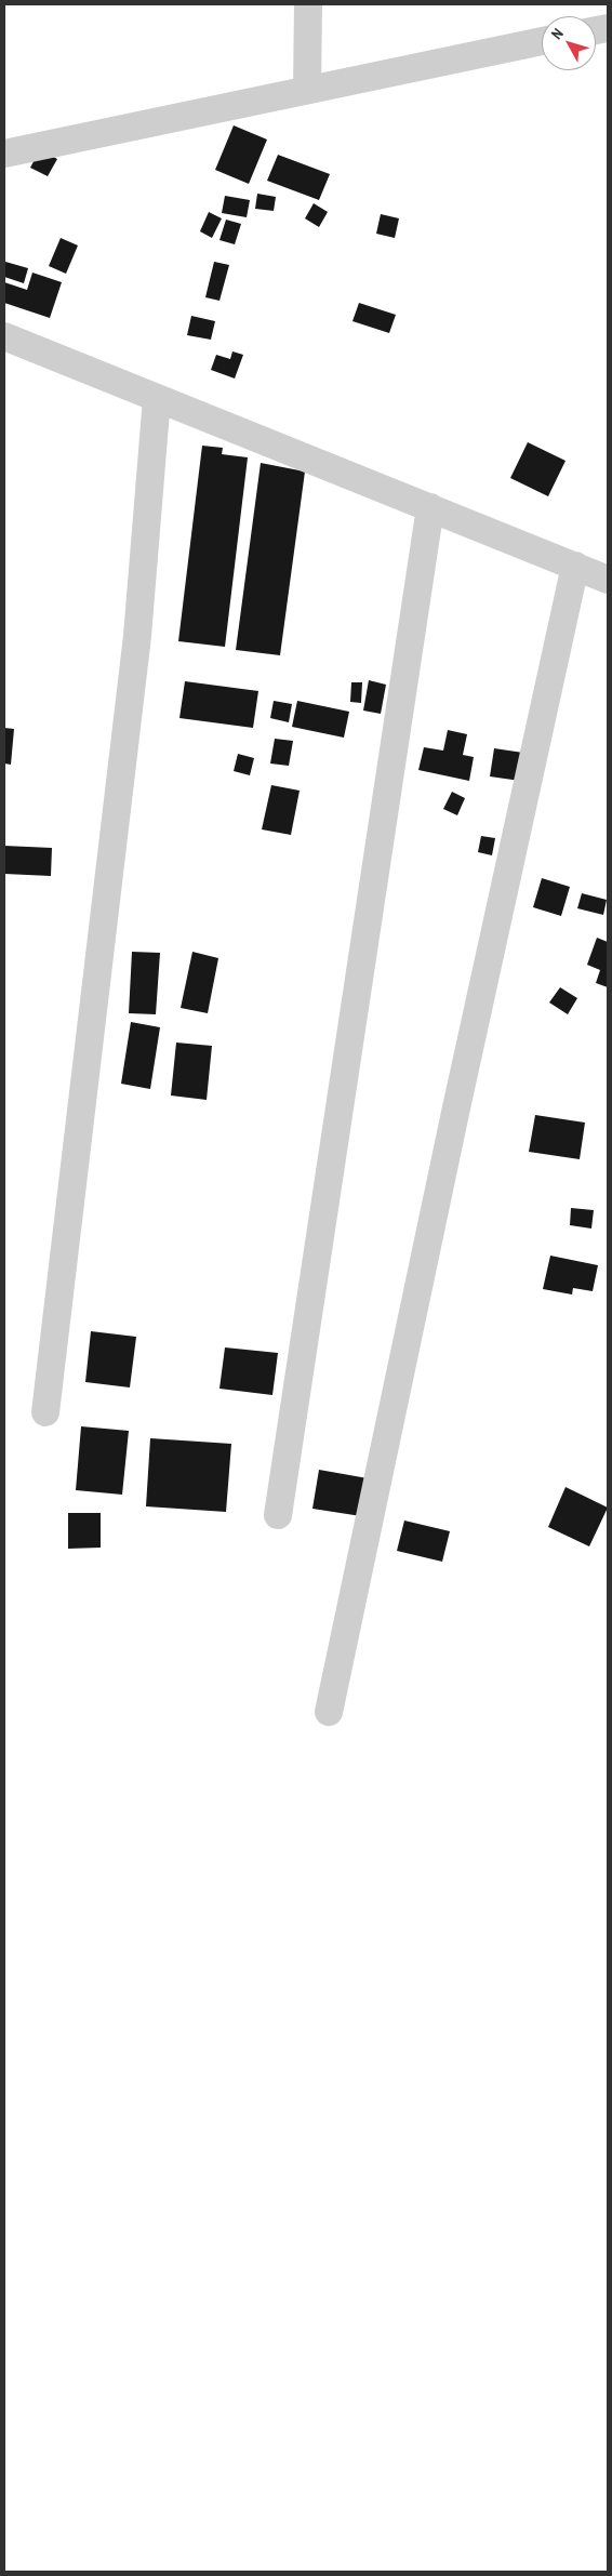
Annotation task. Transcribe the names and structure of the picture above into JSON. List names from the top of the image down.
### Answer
{
  "north": "top left"
}
